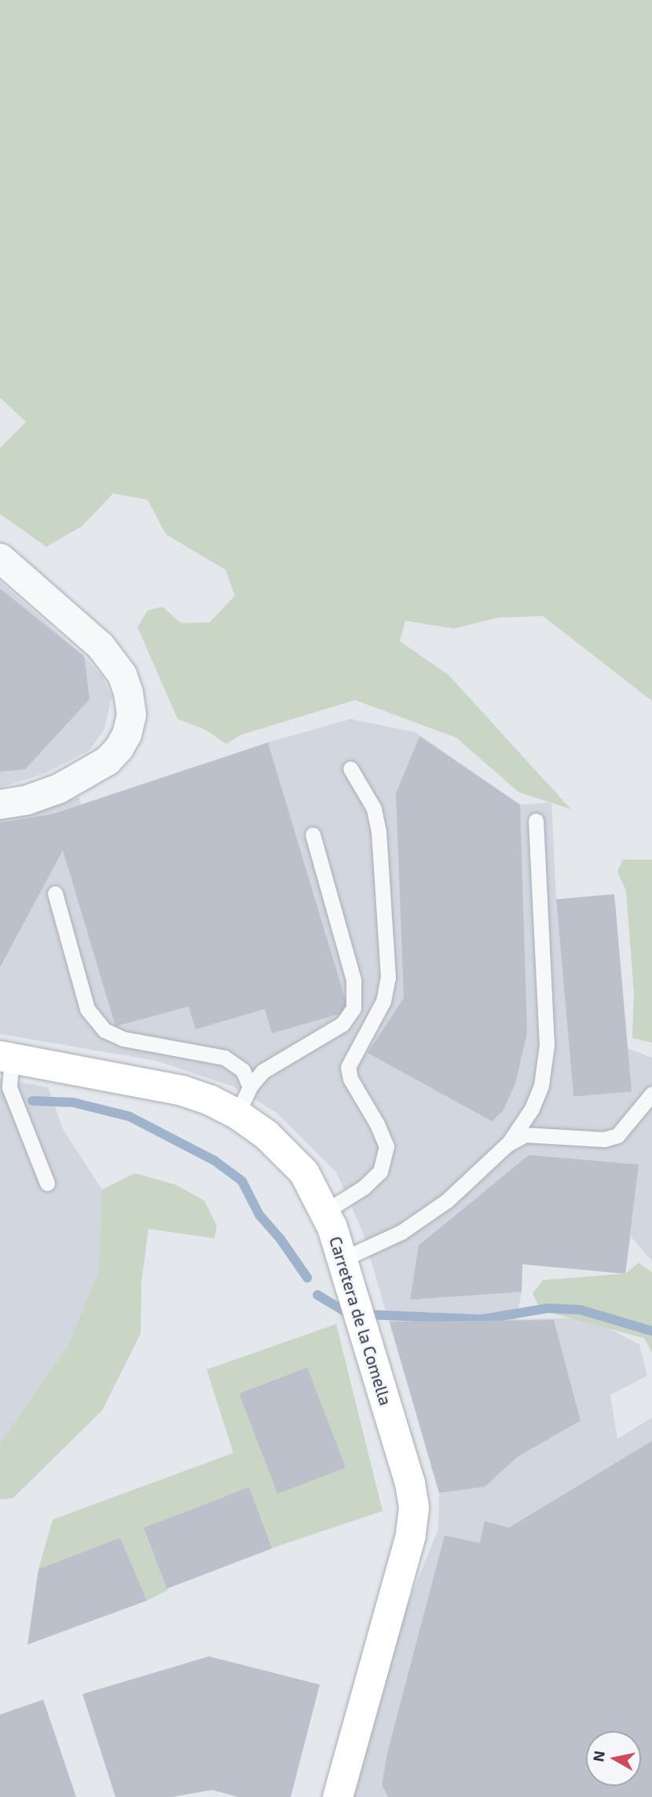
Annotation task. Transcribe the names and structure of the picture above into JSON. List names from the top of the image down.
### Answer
{
  "streets": {
    "main road": ["Carretera de la Comella"]
  },
  "north": "left"
}
